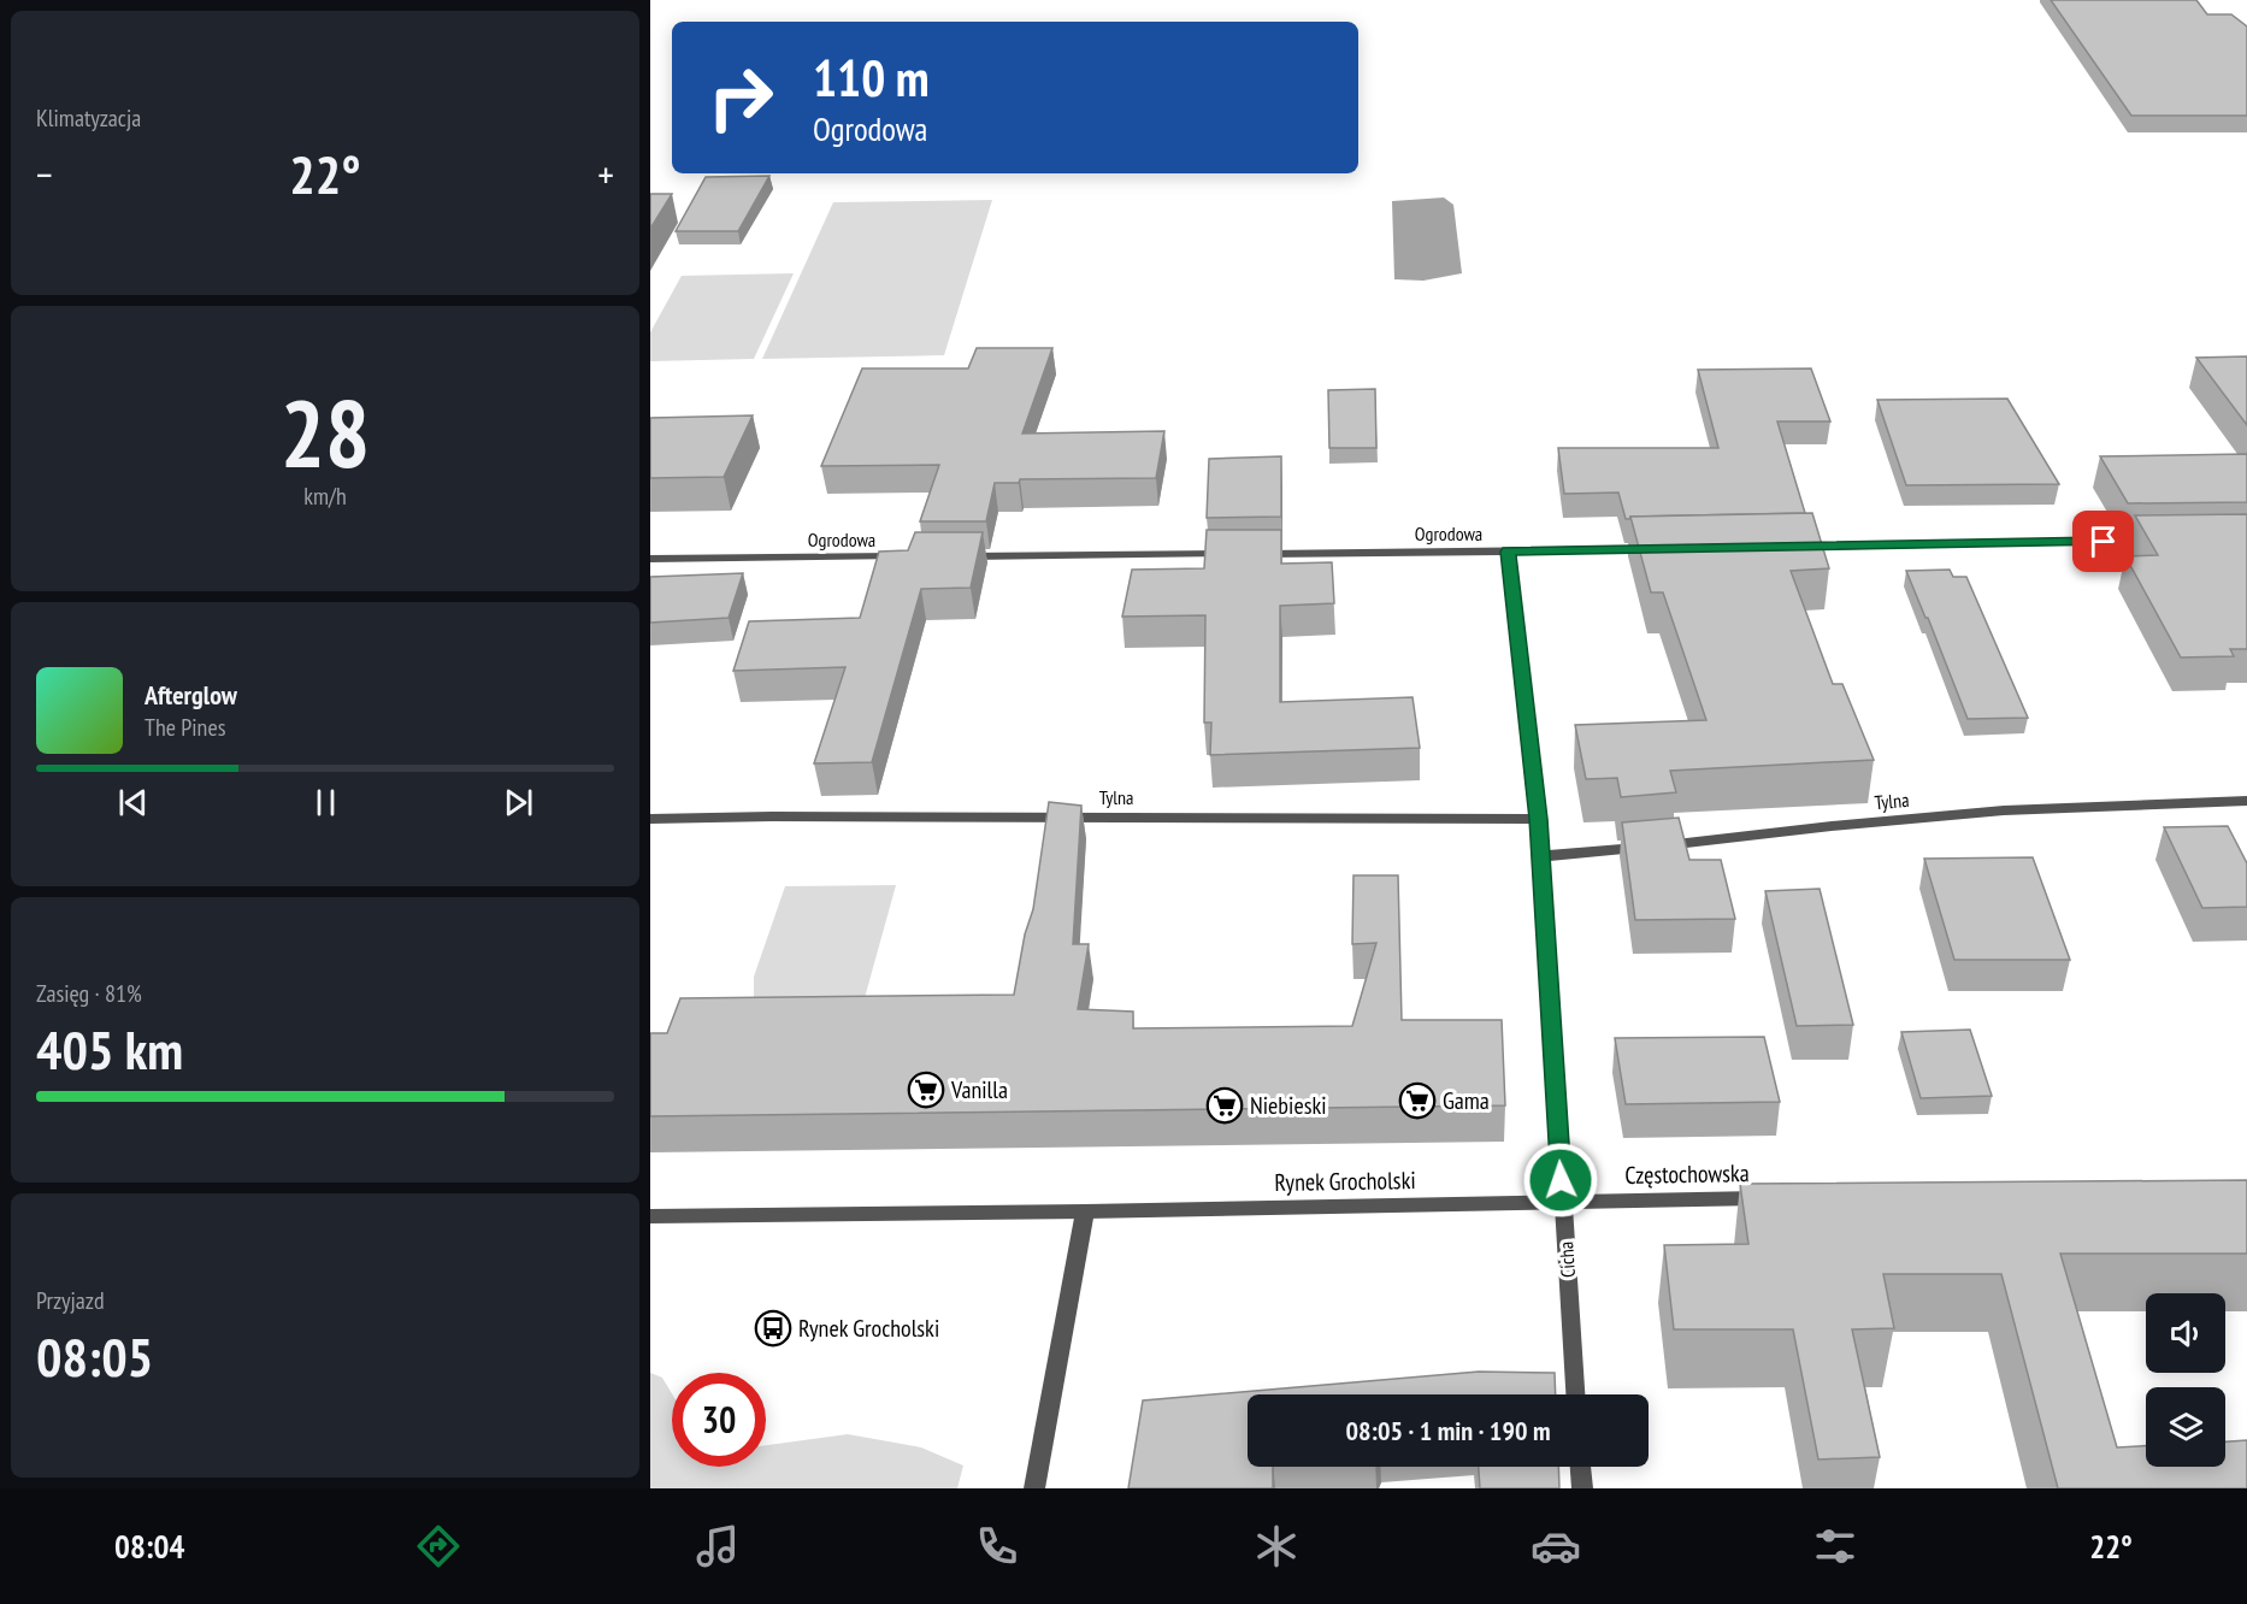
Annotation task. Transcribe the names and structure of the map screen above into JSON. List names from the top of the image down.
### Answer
{
  "streets": {
    "street": [
      "Ogrodowa",
      "Tylna",
      "Częstochowska",
      "Rynek Grocholski",
      "Cicha"
    ]
  },
  "crossings": [
    ["Ogrodowa", "Cicha"],
    ["Tylna", "Cicha"],
    ["Częstochowska", "Rynek Grocholski"],
    ["Częstochowska", "Cicha"],
    ["Rynek Grocholski", "Cicha"]
  ],
  "places": {
    "supermarket": ["Vanilla", "Gama", "Niebieski"],
    "bus stop": ["Rynek Grocholski"]
  },
  "page": {
    "tile": [
      "Klimatyzacja",
      ["28", "km/h"],
      ["Zasięg · 81%", "405 km"],
      ["Przyjazd", "08:05"]
    ],
    "turn": ["110 m", "Ogrodowa"],
    "heat": ["−", "22°", "+"],
    "song": ["Afterglow", "The Pines"],
    "limit": "30",
    "trip": "08:05 · 1 min · 190 m",
    "tabs": ["08:04", "22°"]
  }
}
